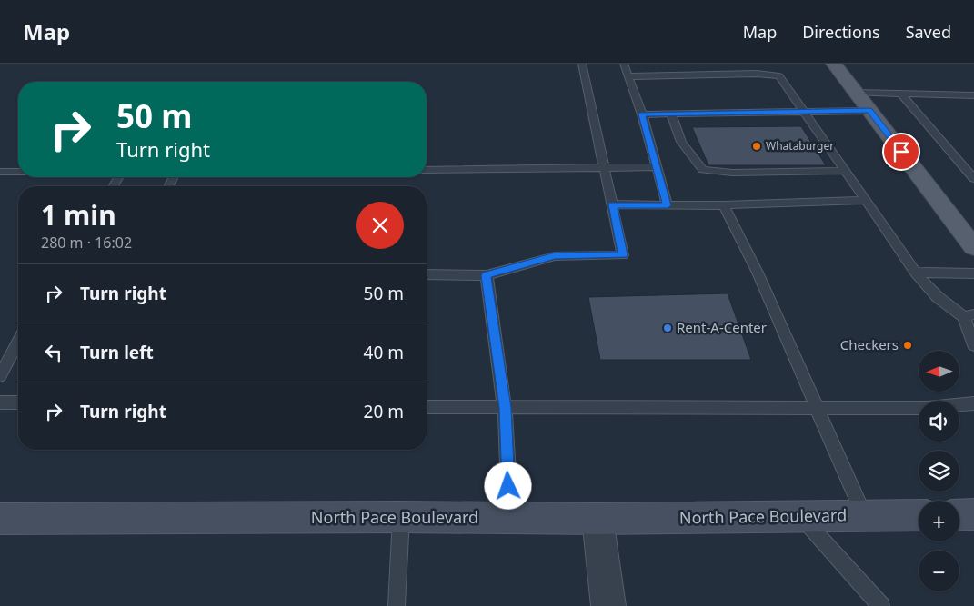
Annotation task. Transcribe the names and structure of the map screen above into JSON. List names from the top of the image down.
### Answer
{
  "streets": {
    "main road": ["North Pace Boulevard"]
  },
  "places": ["Whataburger", "Rent-A-Center", "Checkers"],
  "north": "left",
  "page": {
    "header": "Map",
    "nav": ["Map", "Directions", "Saved"],
    "turn": ["50 m", "Turn right"],
    "heading": ["1 min", "280 m · 16:02"],
    "list": [
      {
        "name": "Turn right",
        "value": "50 m"
      },
      {
        "name": "Turn left",
        "value": "40 m"
      },
      {
        "name": "Turn right",
        "value": "20 m"
      }
    ],
    "map_buttons": ["+", "−"]
  }
}
